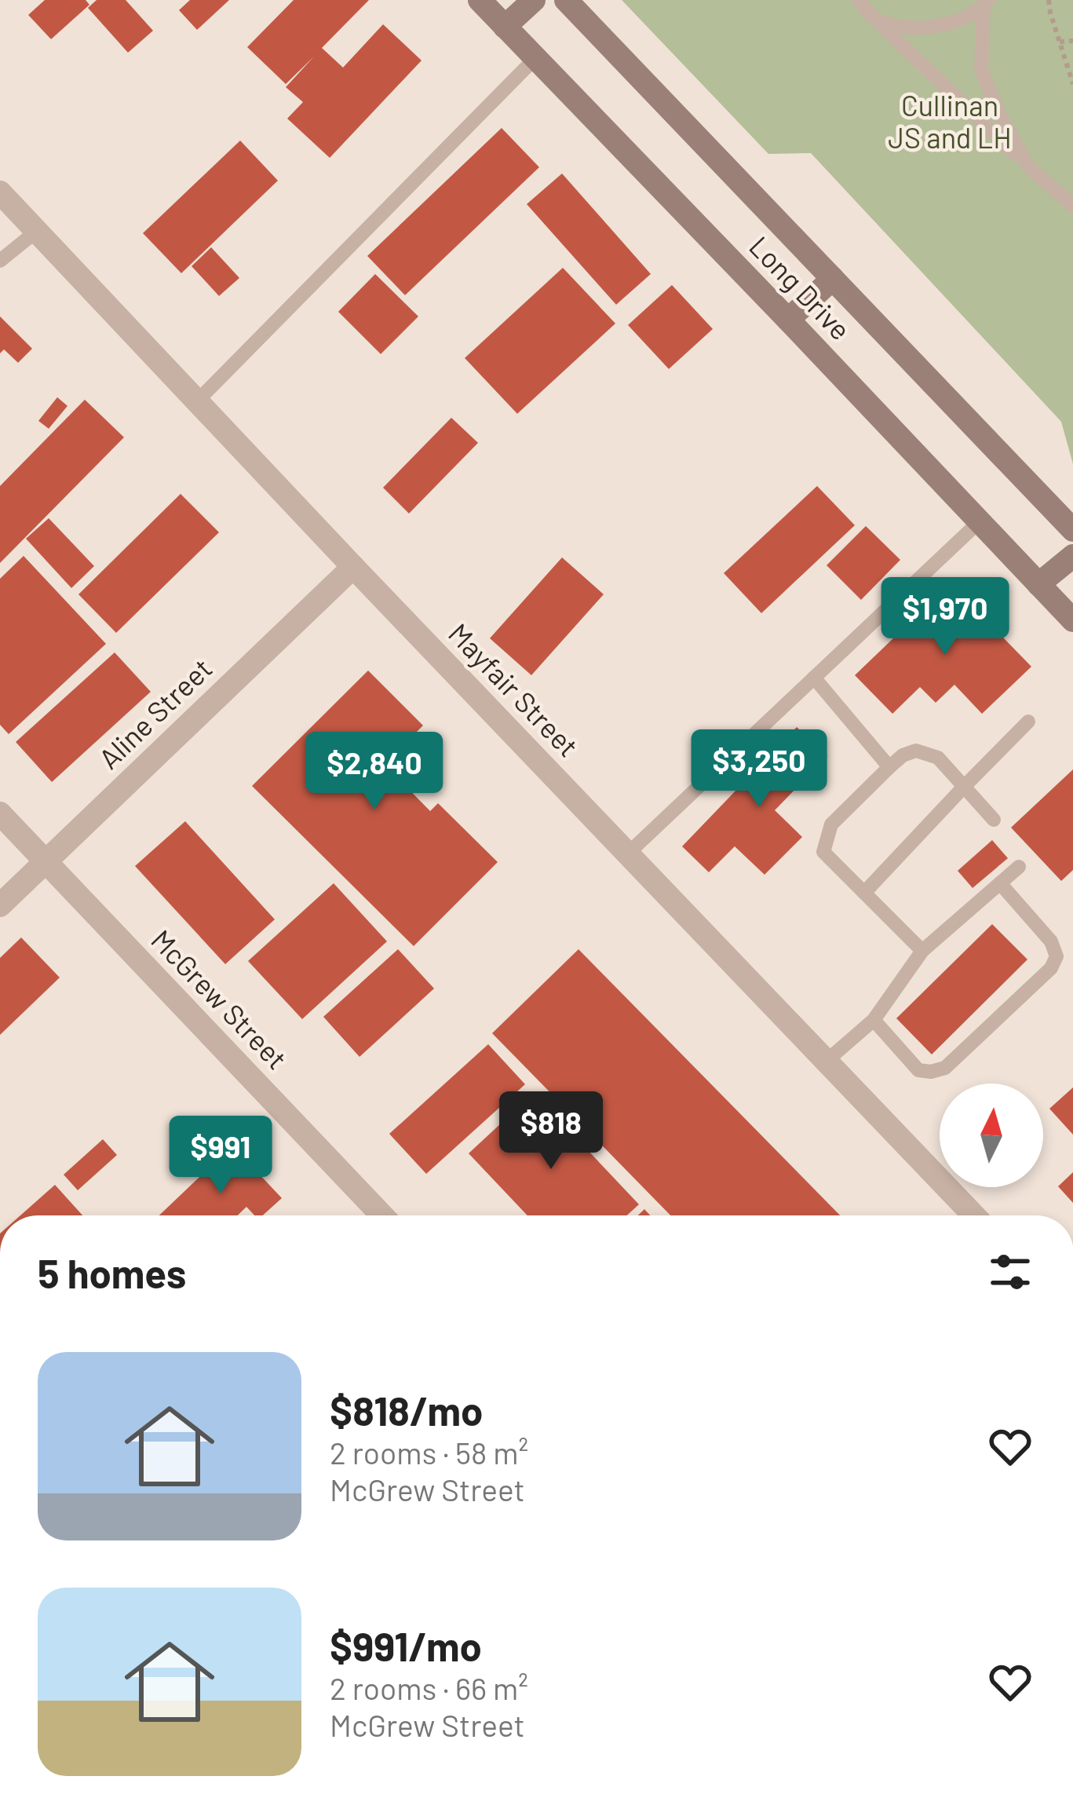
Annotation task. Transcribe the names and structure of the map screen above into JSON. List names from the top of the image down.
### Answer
{
  "streets": {
    "main road": ["Long Drive"],
    "street": ["Mayfair Street", "Aline Street", "McGrew Street"]
  },
  "crossings": [
    ["Mayfair Street", "Aline Street"],
    ["Aline Street", "McGrew Street"]
  ],
  "parks": ["Cullinan JS and LH"],
  "north": "top",
  "page": {
    "price": [
      "$1,970",
      "$3,250",
      "$2,840",
      "$818",
      "$991"
    ],
    "heading": "5 homes",
    "list": [
      {
        "name": "$818/mo",
        "note": "2 rooms · 58 m² · McGrew Street"
      },
      {
        "name": "$991/mo",
        "note": "2 rooms · 66 m² · McGrew Street"
      }
    ]
  }
}
